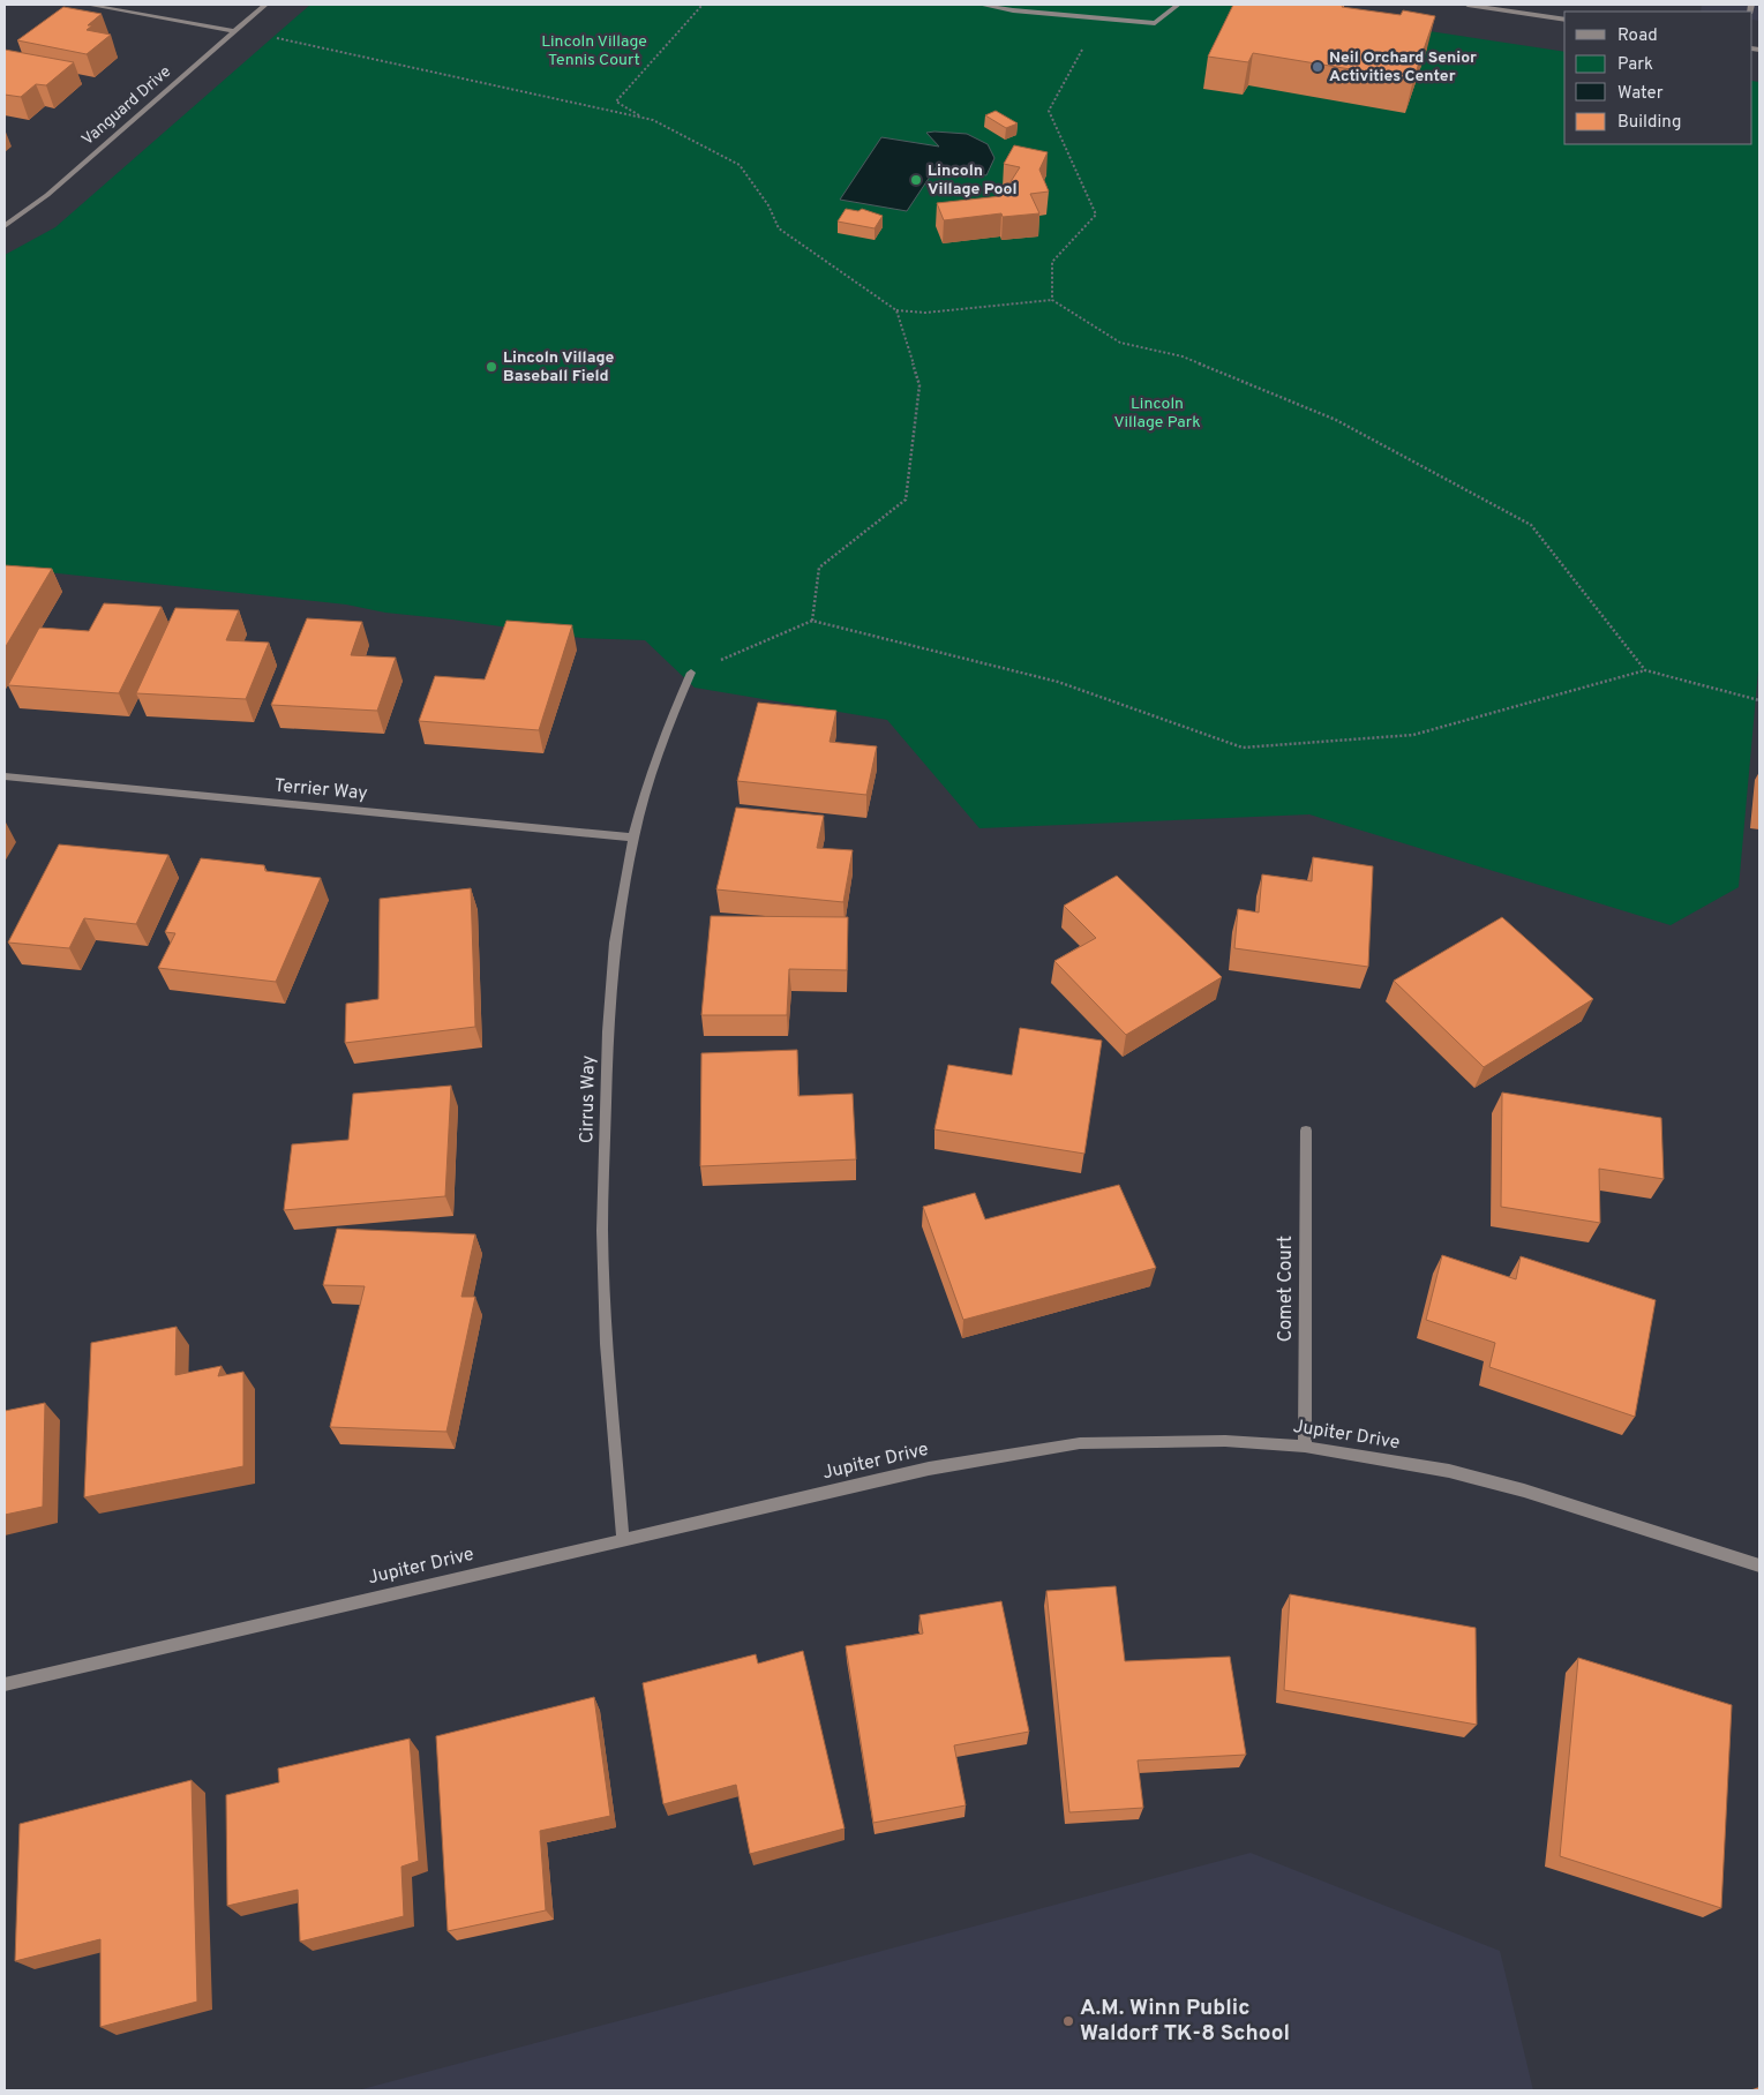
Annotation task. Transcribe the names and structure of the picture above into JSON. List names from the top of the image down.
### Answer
{
  "streets": {
    "street": [
      "Vanguard Drive",
      "Terrier Way",
      "Cirrus Way",
      "Comet Court",
      "Jupiter Drive"
    ]
  },
  "crossings": [
    ["Terrier Way", "Cirrus Way"],
    ["Cirrus Way", "Jupiter Drive"],
    ["Comet Court", "Jupiter Drive"]
  ],
  "parks": ["Lincoln Village Tennis Court", "Lincoln Village Park"],
  "places": [
    "Neil Orchard Senior Activities Center",
    "Lincoln Village Pool",
    "Lincoln Village Baseball Field",
    "A.M. Winn Public Waldorf TK-8 School"
  ],
  "legend": [
    "Road",
    "Park",
    "Water",
    "Building"
  ]
}
